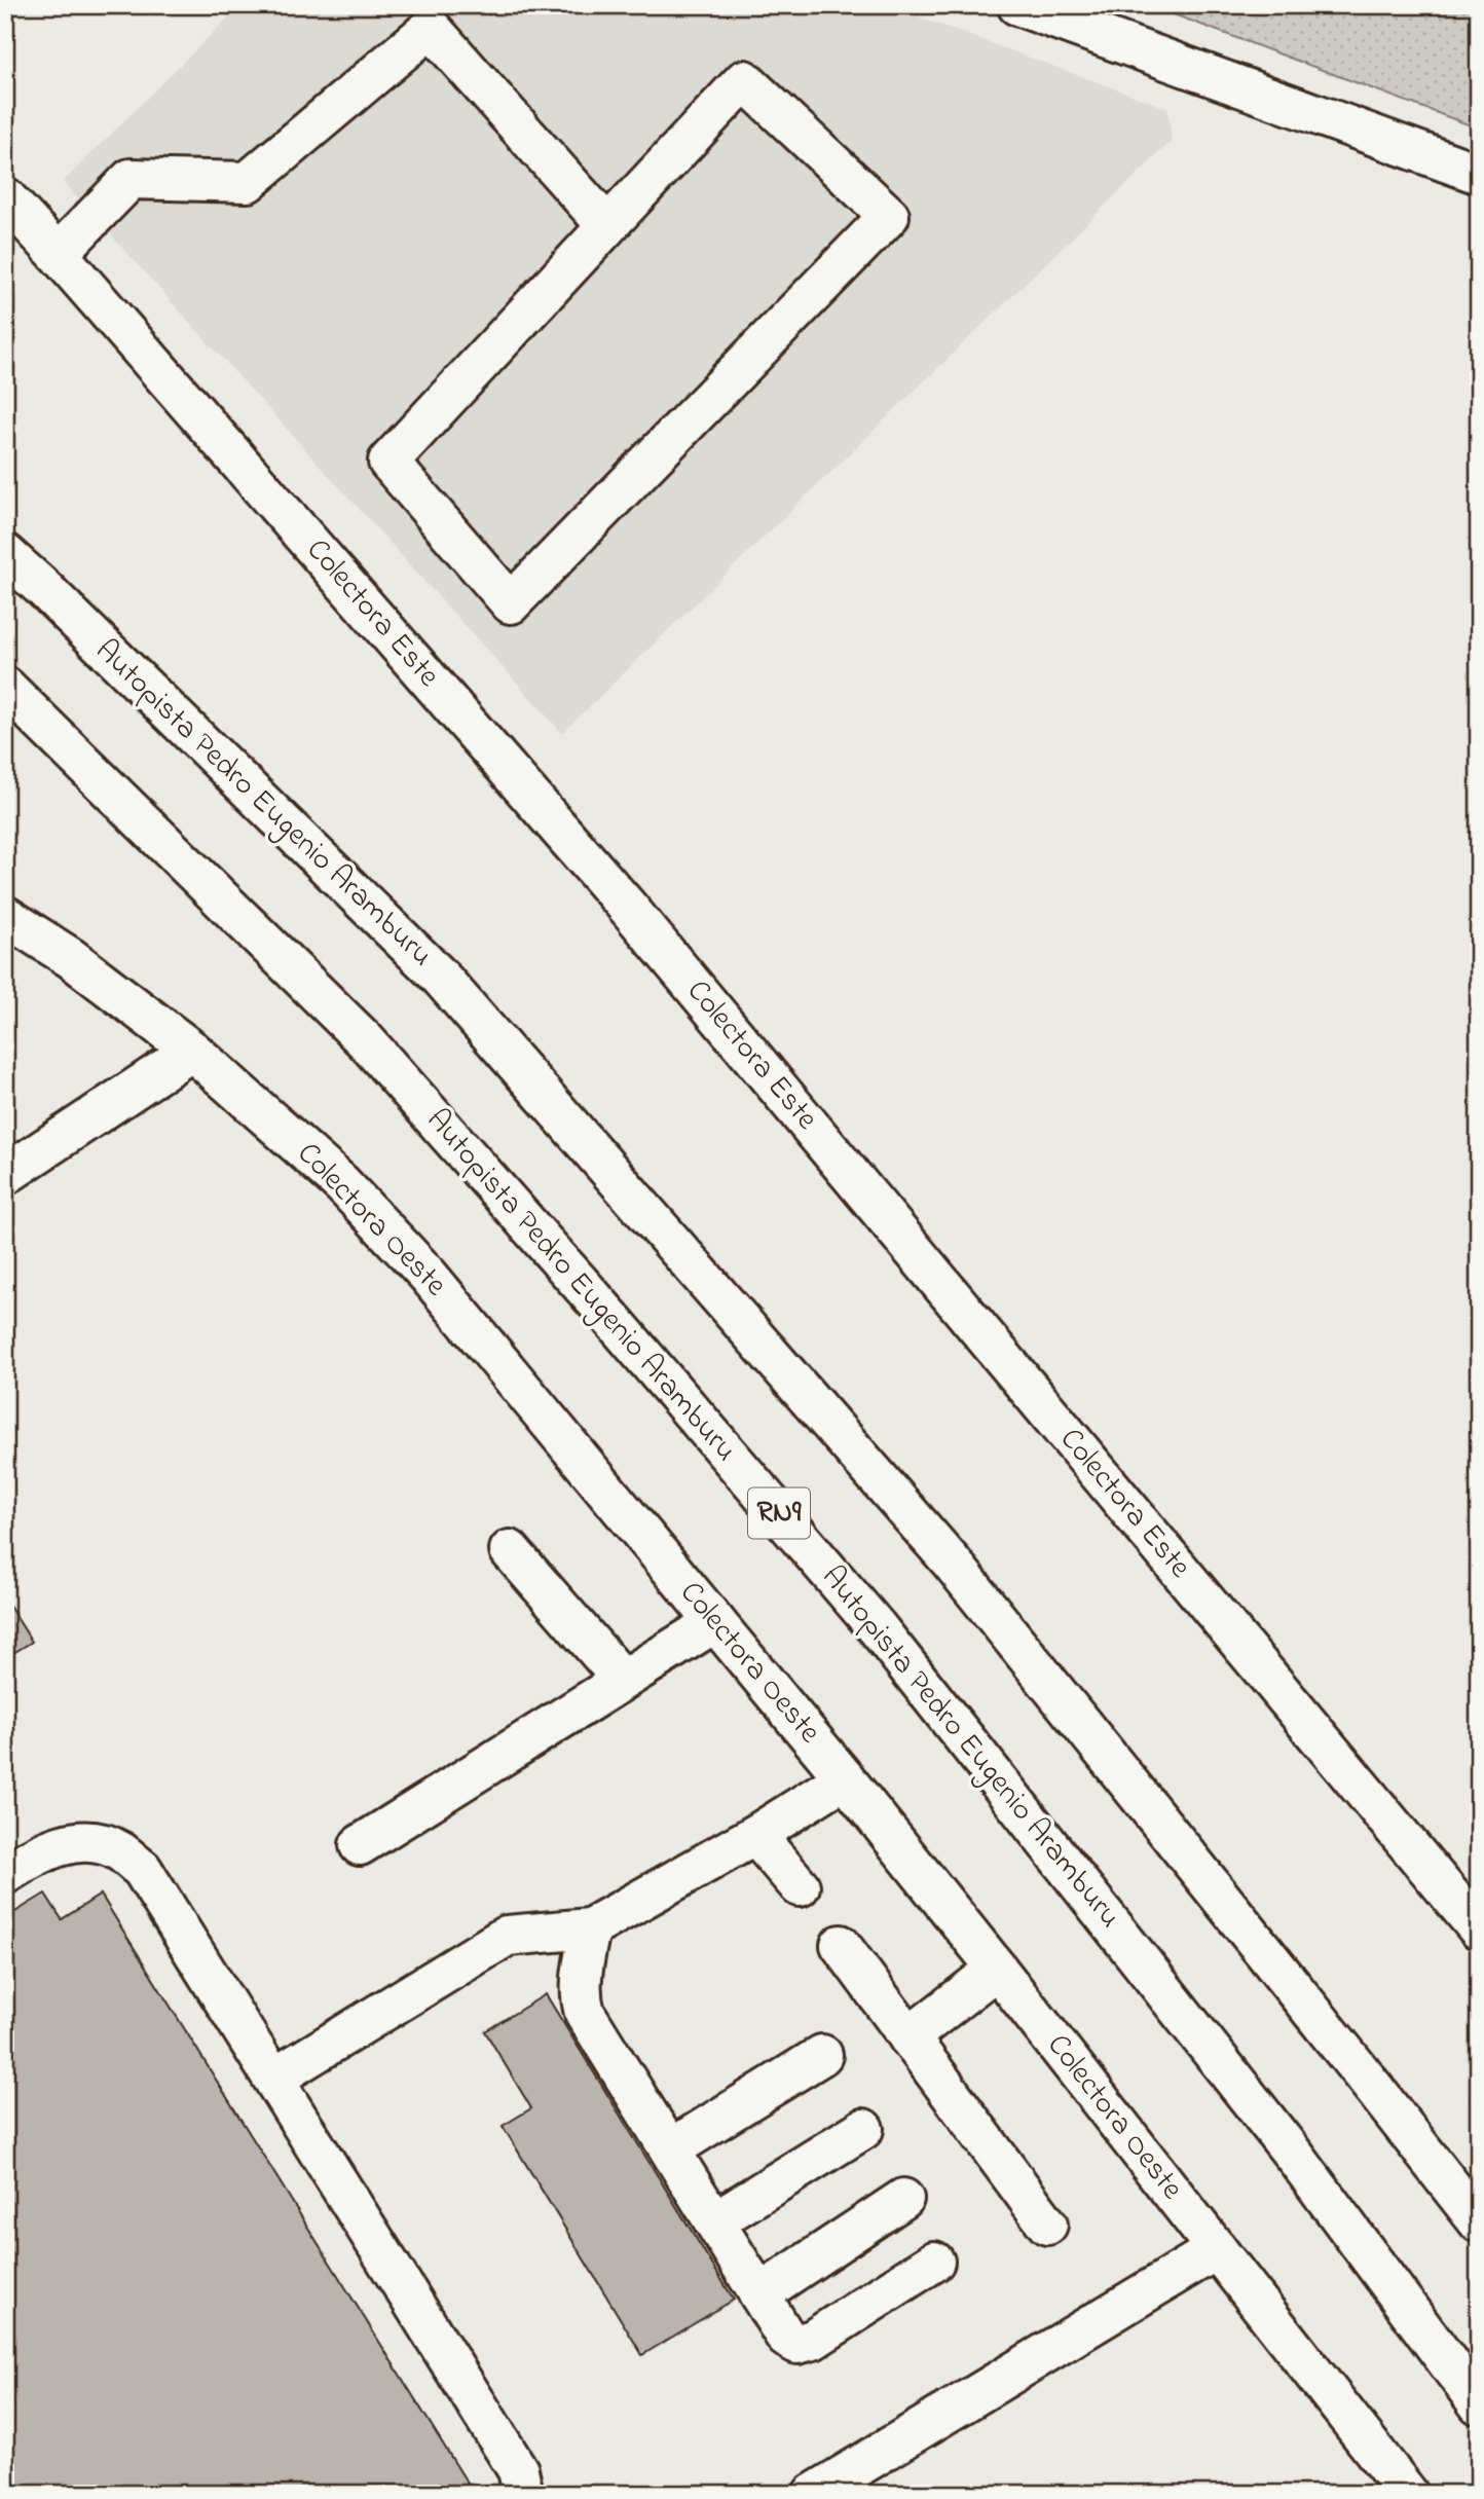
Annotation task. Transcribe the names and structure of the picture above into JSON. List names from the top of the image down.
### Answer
{
  "streets": {
    "main road": [
      "Colectora Este",
      "Autopista Pedro Eugenio Aramburu",
      "Colectora Oeste",
      "RN9"
    ]
  }
}
